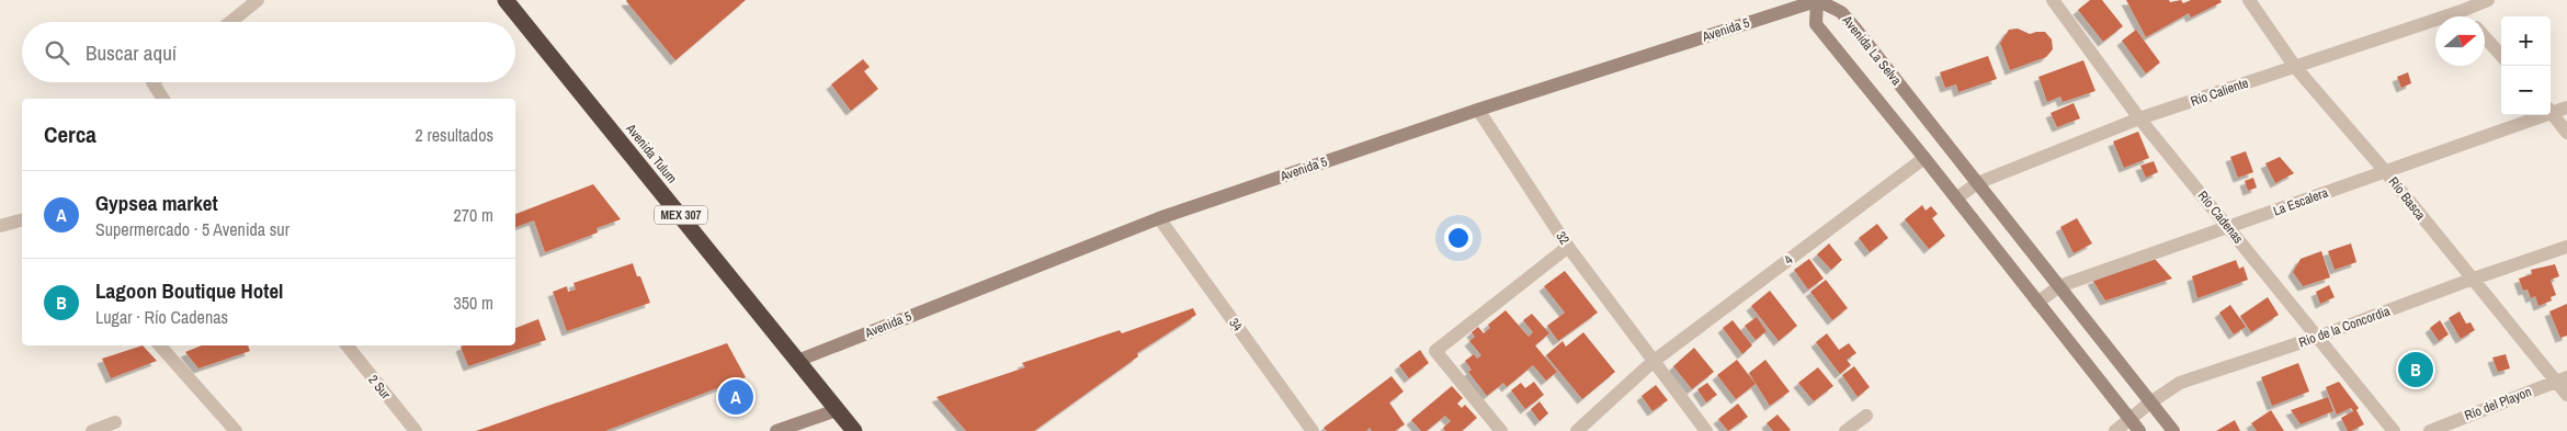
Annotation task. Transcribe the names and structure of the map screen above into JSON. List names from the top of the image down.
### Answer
{
  "streets": {
    "highway": ["Avenida Tulum", "MEX 307"],
    "street": [
      "Avenida 5",
      "Avenida La Selva",
      "Río Caliente",
      "Río Basca",
      "La Escalera",
      "Río Cadenas",
      "32",
      "4",
      "34",
      "Rio de la Concordia",
      "2 Sur",
      "Río del Playon"
    ]
  },
  "crossings": [
    ["Avenida 5", "Avenida La Selva"],
    ["Avenida 5", "Avenida Tulum"],
    ["Avenida 5", "32"],
    ["Avenida 5", "34"],
    ["Avenida La Selva", "Río Caliente"],
    ["Avenida La Selva", "La Escalera"],
    ["Avenida La Selva", "4"],
    ["Avenida La Selva", "Rio de la Concordia"],
    ["Río Caliente", "Río Basca"],
    ["Río Caliente", "Río Cadenas"],
    ["Río Basca", "La Escalera"],
    ["Río Basca", "Rio de la Concordia"],
    ["Río Basca", "Río del Playon"],
    ["La Escalera", "Río Cadenas"],
    ["Río Cadenas", "Rio de la Concordia"],
    ["32", "4"]
  ],
  "north": "right",
  "page": {
    "map_buttons": ["+", "−"],
    "search": "Buscar aquí",
    "heading": ["Cerca", "2 resultados"],
    "list": [
      {
        "mark": "A",
        "name": "Gypsea market",
        "note": "Supermercado · 5 Avenida sur",
        "value": "270 m"
      },
      {
        "mark": "B",
        "name": "Lagoon Boutique Hotel",
        "note": "Lugar · Río Cadenas",
        "value": "350 m"
      }
    ],
    "pins": ["B", "A"]
  }
}
